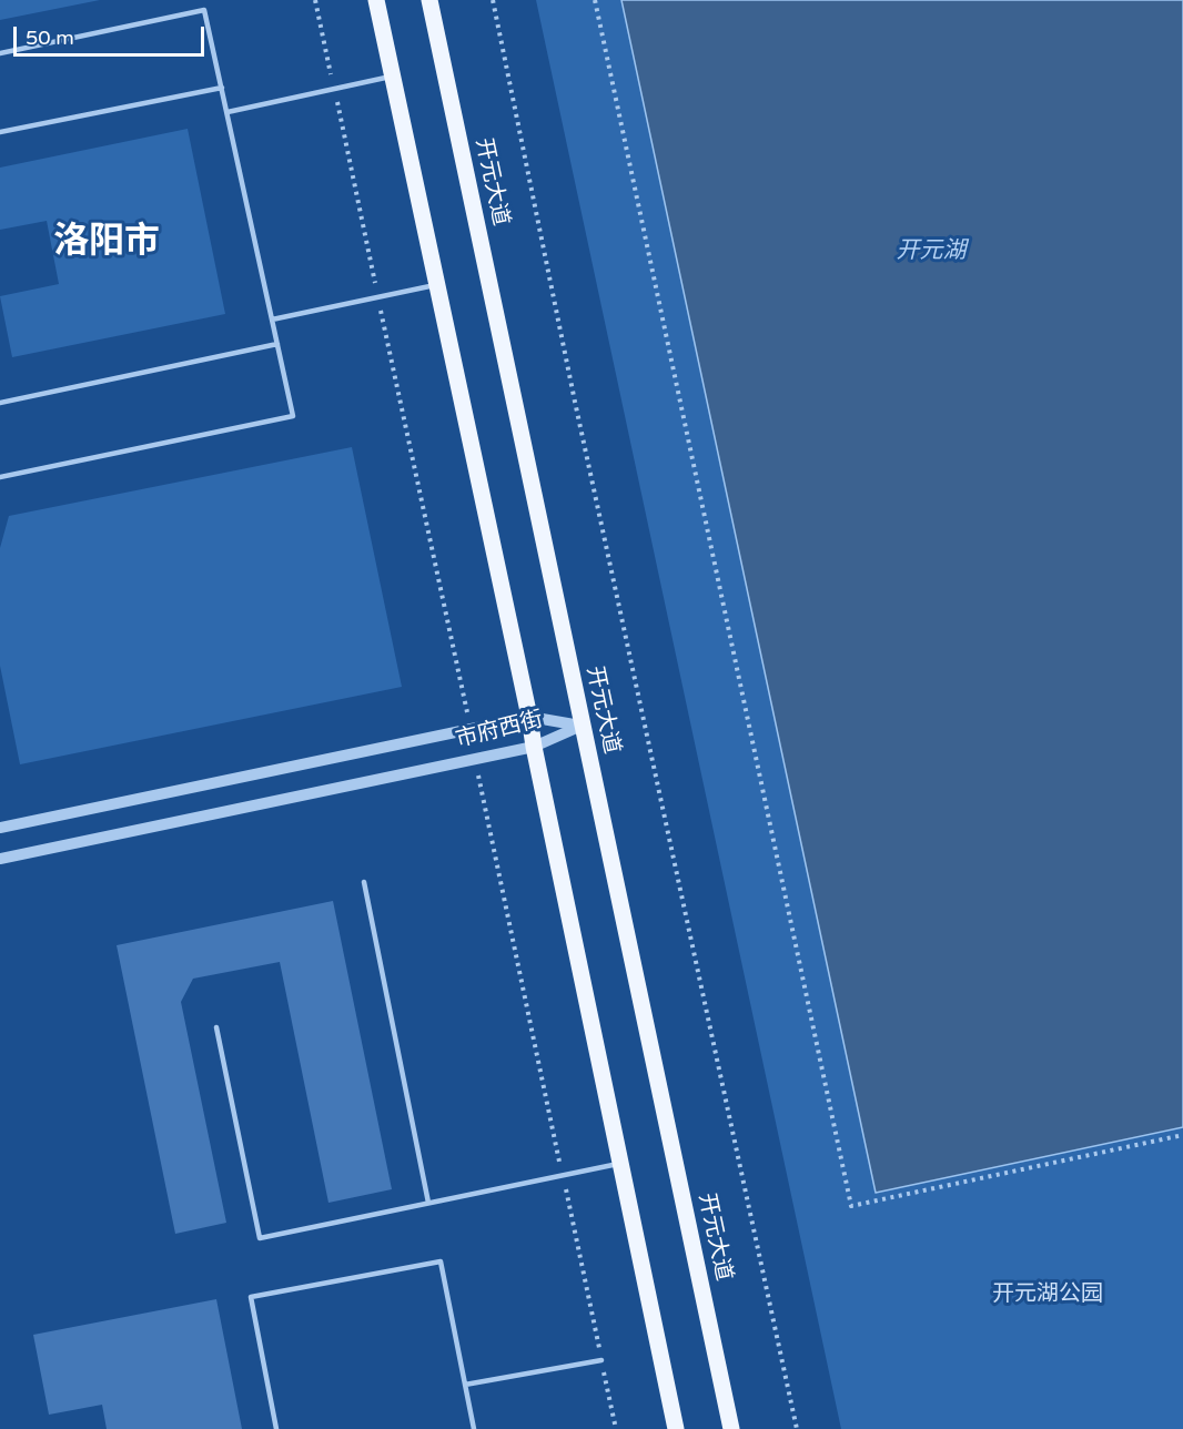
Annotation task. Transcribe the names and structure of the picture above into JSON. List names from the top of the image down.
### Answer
{
  "streets": {
    "main road": ["开元大道"],
    "street": ["市府西街"]
  },
  "crossings": [
    ["开元大道", "市府西街"]
  ],
  "districts": ["洛阳市"],
  "water": ["开元湖"],
  "parks": ["开元湖公园"],
  "scale_bar": "50 m"
}
